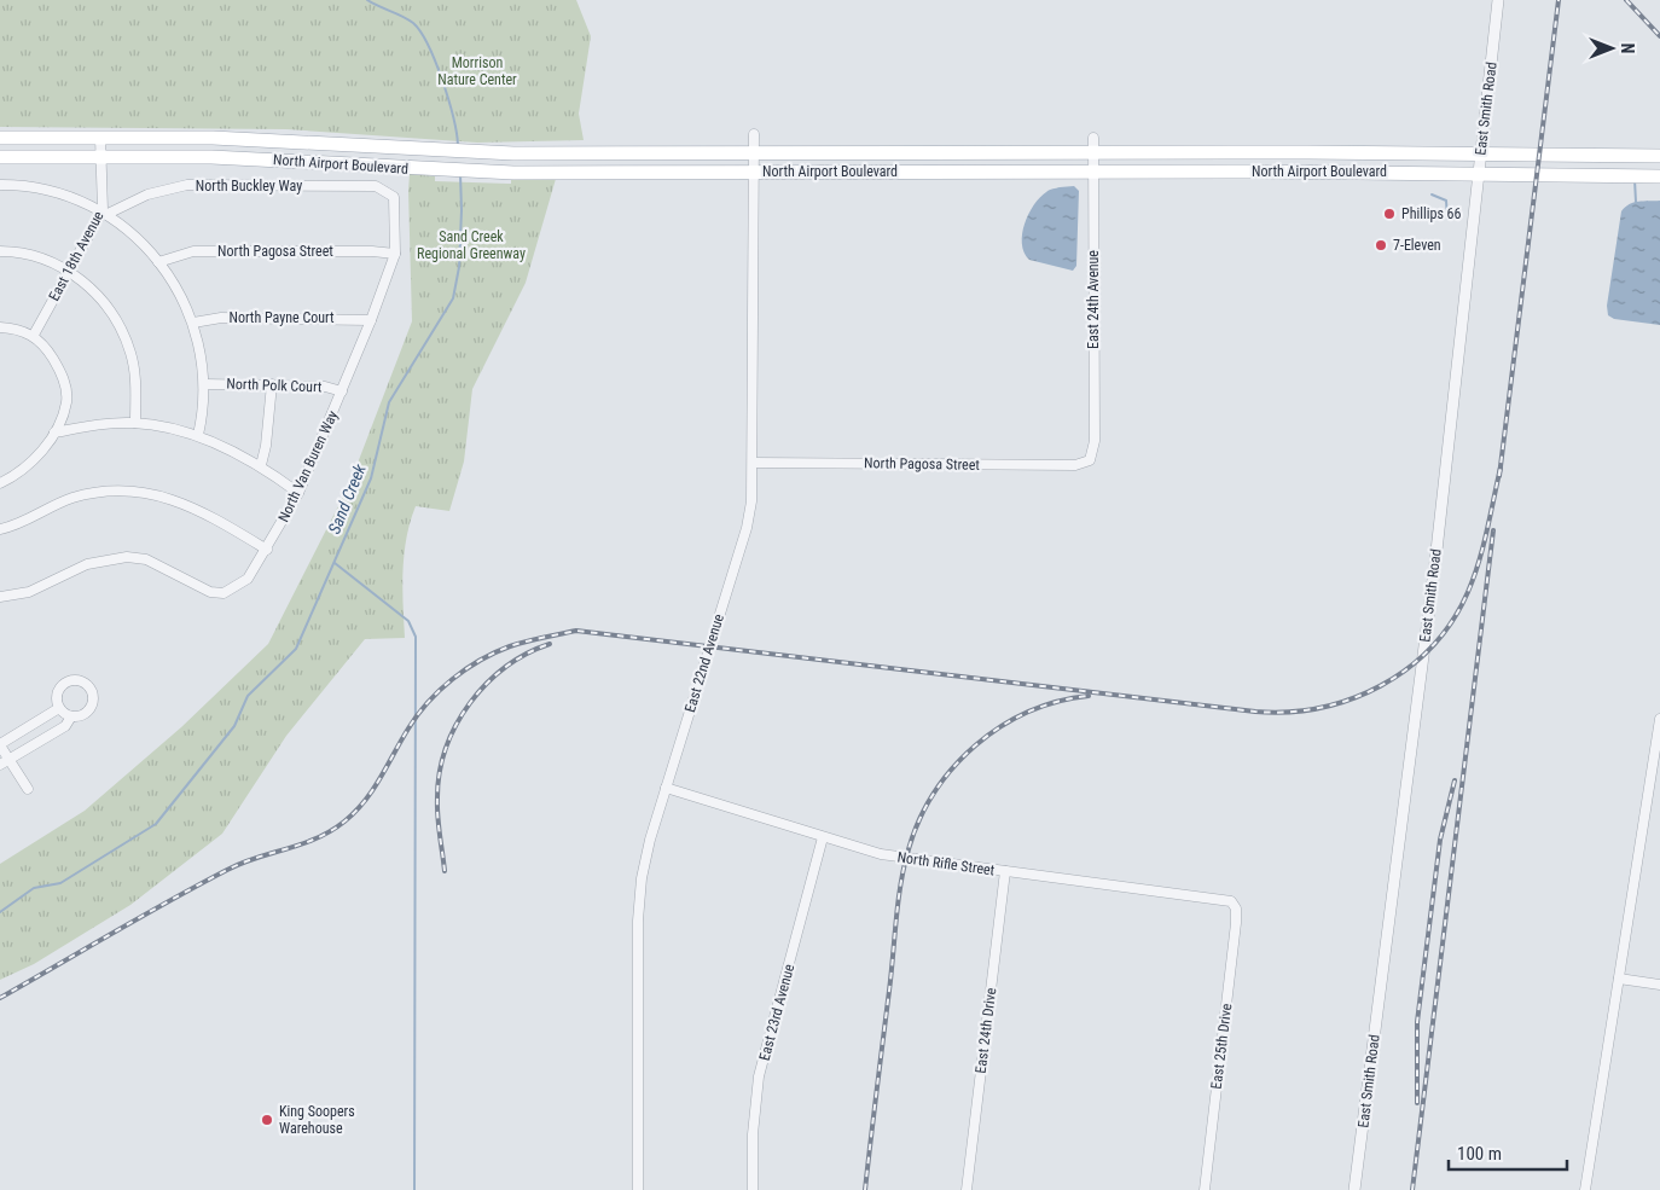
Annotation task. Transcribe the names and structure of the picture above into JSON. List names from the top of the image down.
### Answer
{
  "streets": {
    "main road": ["North Airport Boulevard"],
    "street": [
      "East Smith Road",
      "North Buckley Way",
      "North Pagosa Street",
      "East 18th Avenue",
      "East 24th Avenue",
      "North Payne Court",
      "North Polk Court",
      "North Van Buren Way",
      "East 22nd Avenue",
      "North Rifle Street",
      "East 23rd Avenue",
      "East 24th Drive",
      "East 25th Drive"
    ]
  },
  "crossings": [
    ["East Smith Road", "North Airport Boulevard"],
    ["North Airport Boulevard", "East 18th Avenue"],
    ["North Airport Boulevard", "East 24th Avenue"],
    ["North Airport Boulevard", "East 22nd Avenue"],
    ["North Buckley Way", "East 18th Avenue"],
    ["North Buckley Way", "North Van Buren Way"],
    ["North Pagosa Street", "East 24th Avenue"],
    ["North Pagosa Street", "North Van Buren Way"],
    ["North Pagosa Street", "East 22nd Avenue"],
    ["North Payne Court", "North Van Buren Way"],
    ["North Polk Court", "North Van Buren Way"],
    ["East 22nd Avenue", "North Rifle Street"],
    ["North Rifle Street", "East 23rd Avenue"],
    ["North Rifle Street", "East 24th Drive"],
    ["North Rifle Street", "East 25th Drive"]
  ],
  "water": ["Sand Creek"],
  "parks": ["Morrison Nature Center", "Sand Creek Regional Greenway"],
  "places": ["Phillips 66", "7-Eleven", "King Soopers Warehouse"],
  "scale_bar": "100 m",
  "north": "right"
}
